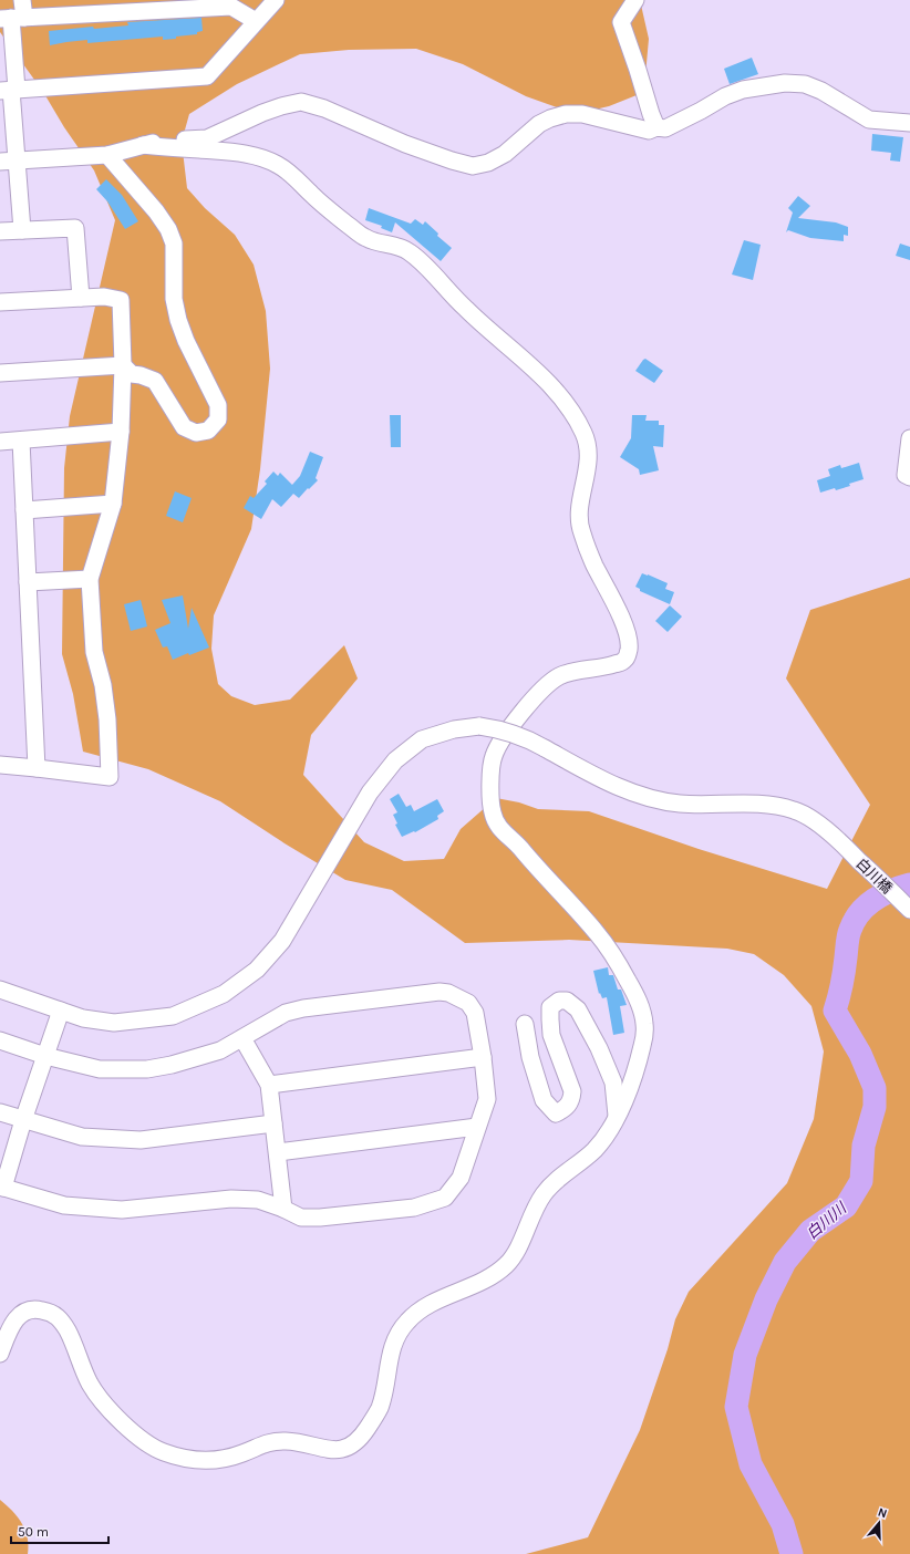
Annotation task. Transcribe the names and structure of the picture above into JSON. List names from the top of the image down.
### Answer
{
  "streets": {
    "street": ["白川橋"]
  },
  "water": ["白川川"],
  "scale_bar": "50 m",
  "north": "top"
}
